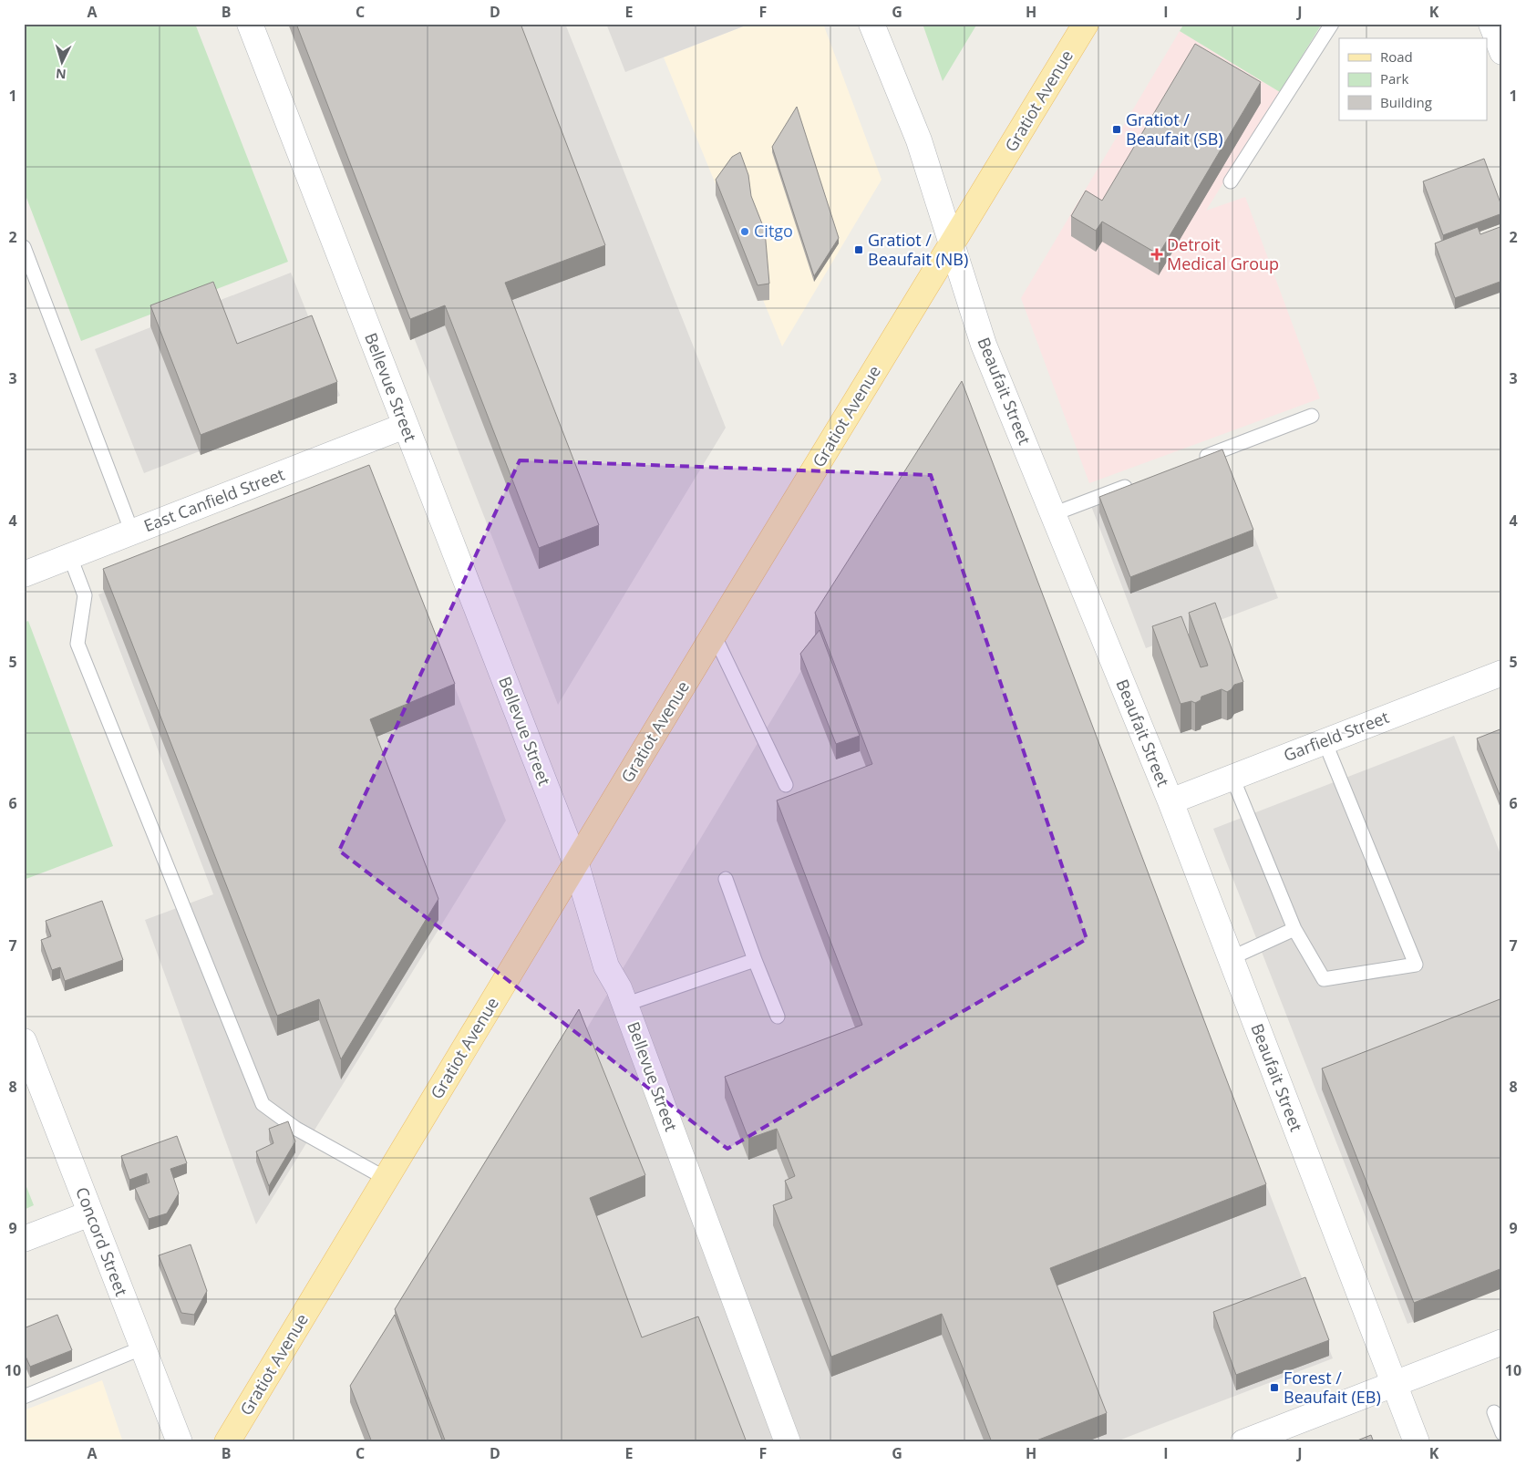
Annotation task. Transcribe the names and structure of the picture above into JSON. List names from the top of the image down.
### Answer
{
  "streets": {
    "main road": ["Gratiot Avenue"],
    "street": [
      "Bellevue Street",
      "Beaufait Street",
      "East Canfield Street",
      "Garfield Street",
      "Concord Street"
    ]
  },
  "crossings": [
    ["Gratiot Avenue", "Bellevue Street"],
    ["Gratiot Avenue", "Beaufait Street"],
    ["Bellevue Street", "East Canfield Street"],
    ["Beaufait Street", "Garfield Street"]
  ],
  "places": {
    "transit": ["Gratiot / Beaufait (SB)", "Gratiot / Beaufait (NB)", "Forest / Beaufait (EB)"],
    "other": ["Citgo"],
    "health": ["Detroit Medical Group"]
  },
  "legend": ["Road", "Park", "Building"],
  "north": "bottom",
  "grid": {
    "columns": [
      "A",
      "B",
      "C",
      "D",
      "E",
      "F",
      "G",
      "H",
      "I",
      "J",
      "K"
    ],
    "rows": [
      "1",
      "2",
      "3",
      "4",
      "5",
      "6",
      "7",
      "8",
      "9",
      "10"
    ]
  }
}
